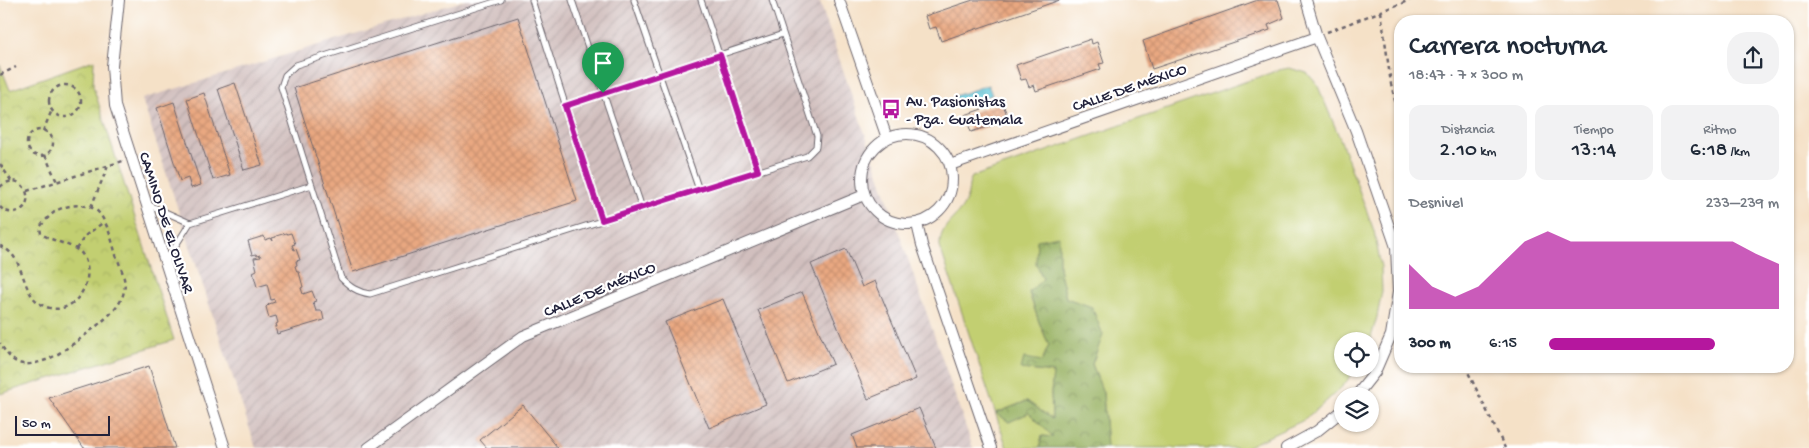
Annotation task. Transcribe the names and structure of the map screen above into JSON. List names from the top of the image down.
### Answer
{
  "streets": {
    "street": ["CALLE DE MÉXICO", "CAMINO DE EL OLIVAR"]
  },
  "places": {
    "bus stop": ["Av. Pasionistas - Pza. Guatemala"]
  },
  "scale_bar": "50 m",
  "page": {
    "heading": ["Carrera nocturna", "18:47 · 7 × 300 m"],
    "stats": [
      ["Distancia", "2.10 km"],
      ["Tiempo", "13:14"],
      ["Ritmo", "6:18 /km"]
    ],
    "chart": ["Desnivel", "233–239 m"],
    "list": [
      {
        "name": "300 m",
        "note": "6:15"
      }
    ],
    "scale": "50 m"
  }
}
